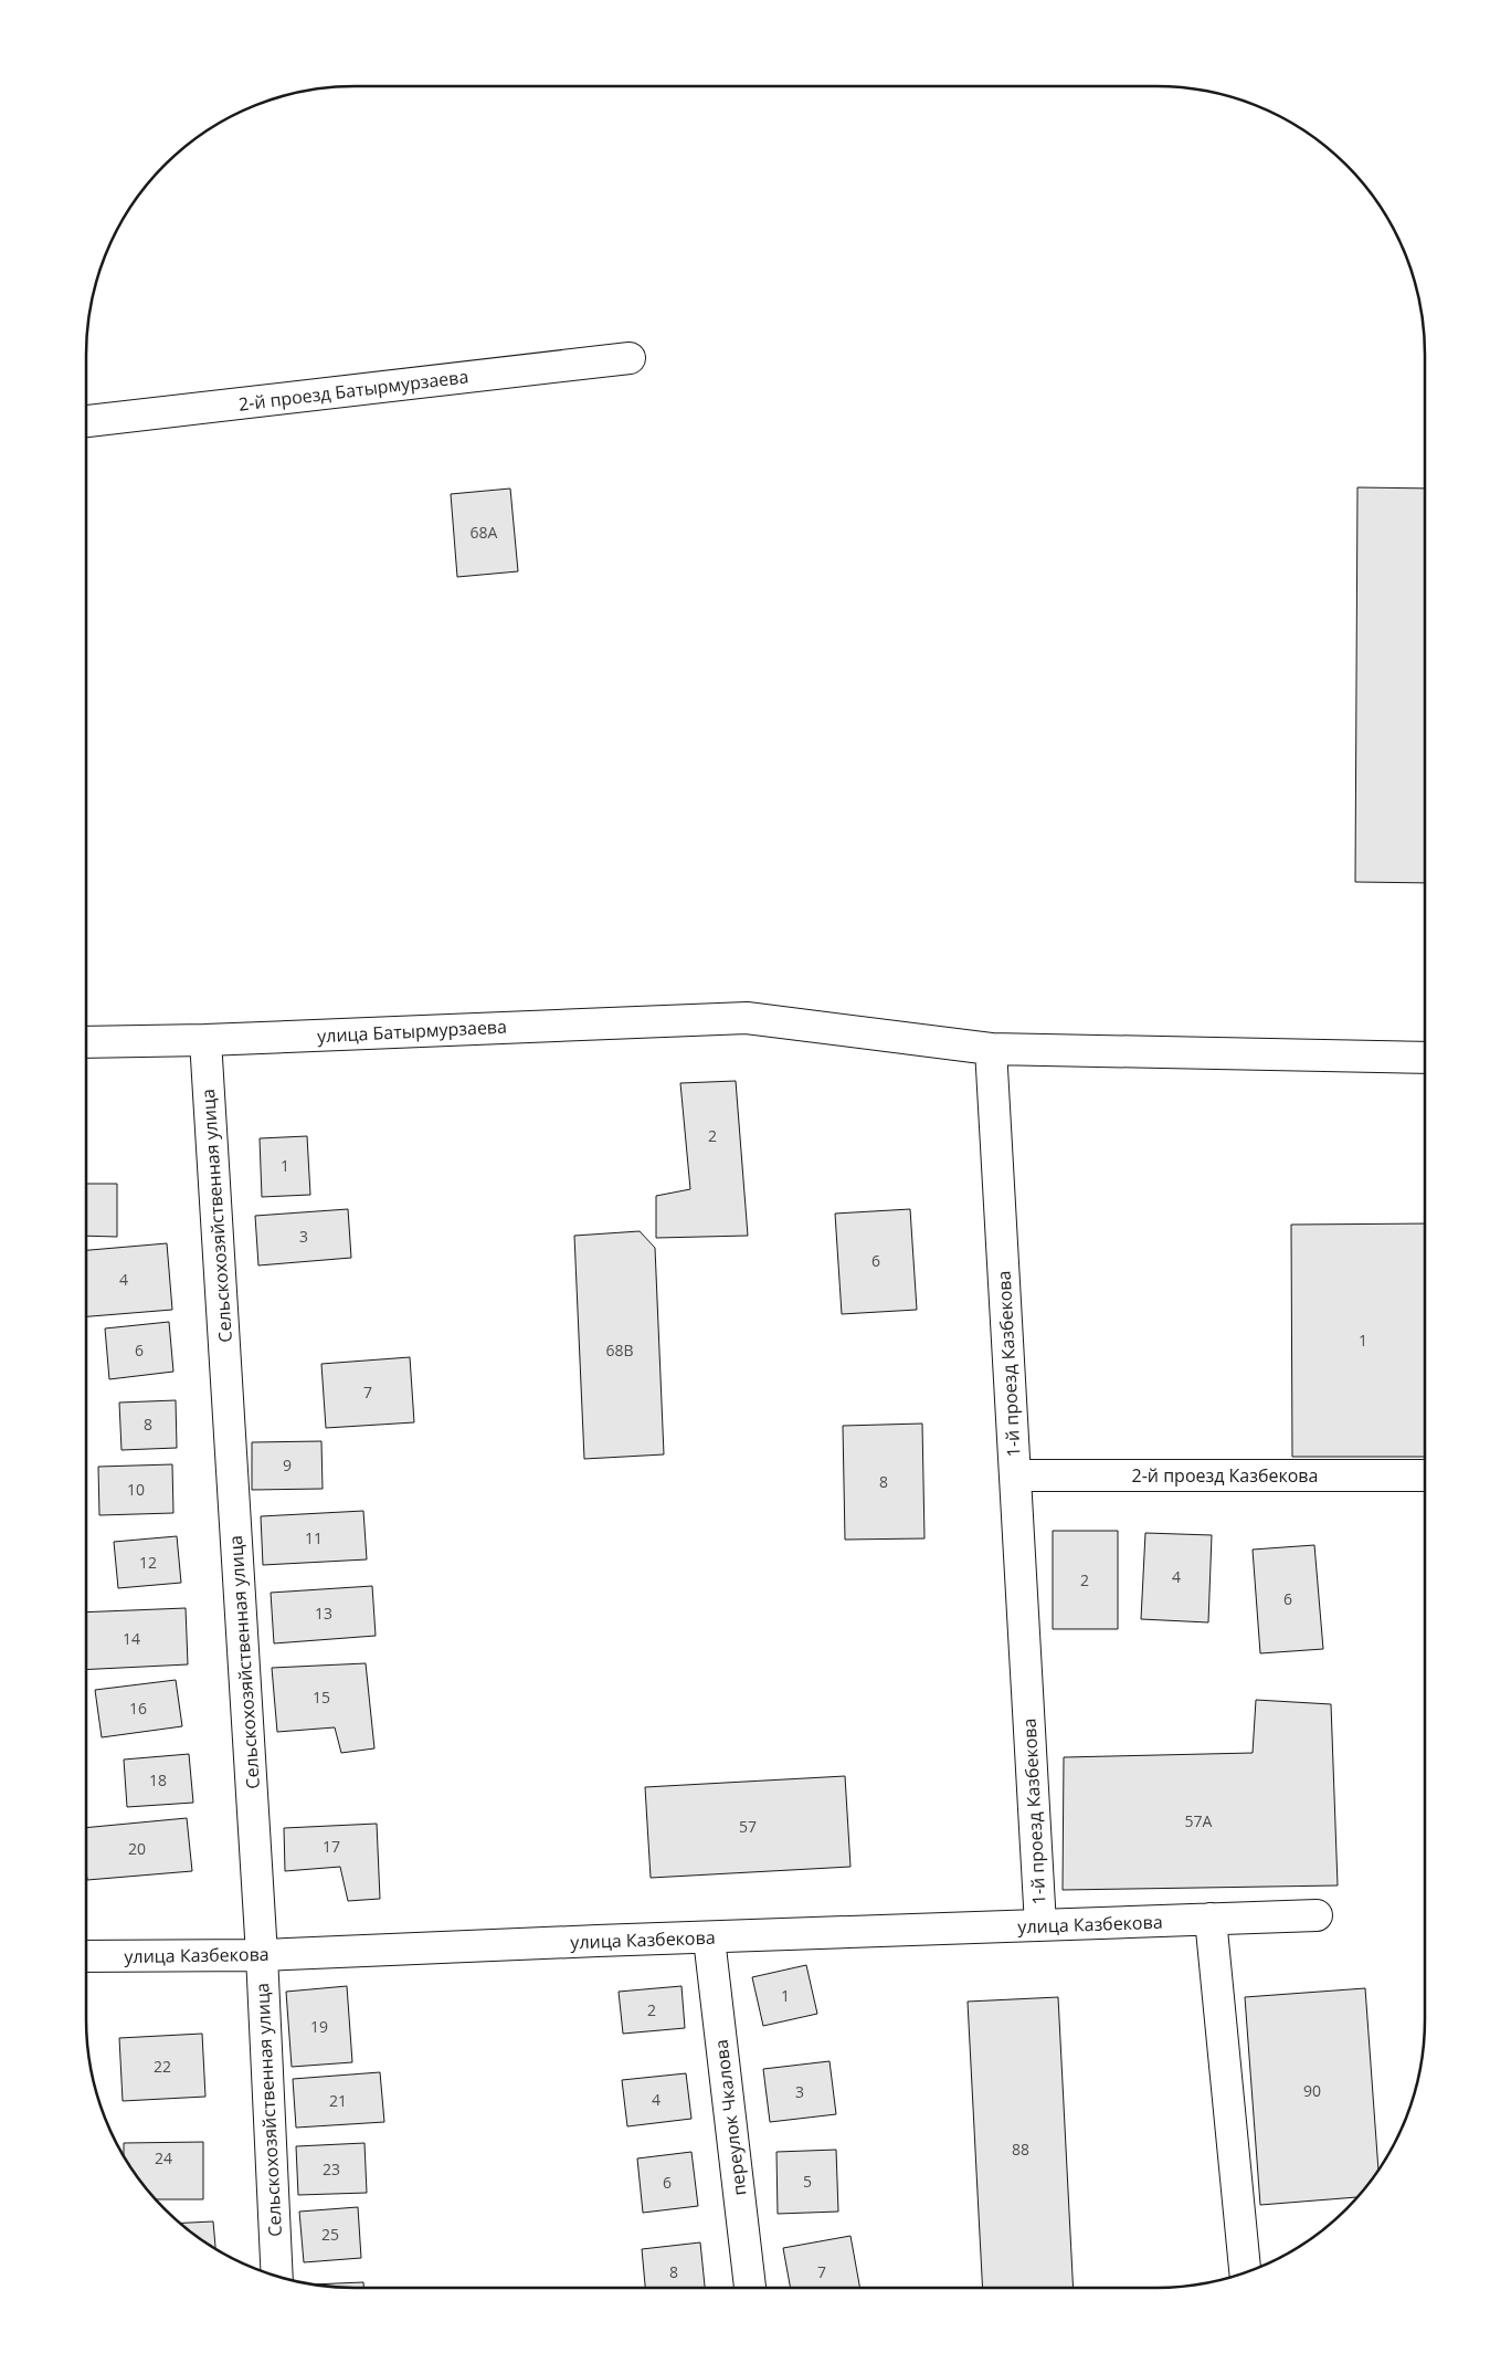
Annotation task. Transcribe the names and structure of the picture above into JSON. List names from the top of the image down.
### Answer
{
  "streets": {
    "street": [
      "2-й проезд Батырмурзаева",
      "улица Батырмурзаева",
      "Сельскохозяйственная улица",
      "1-й проезд Казбекова",
      "2-й проезд Казбекова",
      "улица Казбекова",
      "переулок Чкалова"
    ]
  },
  "crossings": [
    ["улица Батырмурзаева", "Сельскохозяйственная улица"],
    ["улица Батырмурзаева", "1-й проезд Казбекова"],
    ["Сельскохозяйственная улица", "улица Казбекова"],
    ["1-й проезд Казбекова", "2-й проезд Казбекова"],
    ["1-й проезд Казбекова", "улица Казбекова"],
    ["улица Казбекова", "переулок Чкалова"]
  ],
  "house_numbers": [
    "68А",
    "2",
    "1",
    "3",
    "6",
    "4",
    "1",
    "6",
    "68В",
    "7",
    "8",
    "9",
    "8",
    "10",
    "11",
    "12",
    "4",
    "2",
    "6",
    "13",
    "14",
    "15",
    "16",
    "18",
    "57А",
    "57",
    "17",
    "20",
    "1",
    "2",
    "19",
    "22",
    "90",
    "3",
    "4",
    "21",
    "88",
    "24",
    "23",
    "5",
    "6",
    "25",
    "8",
    "7"
  ]
}
